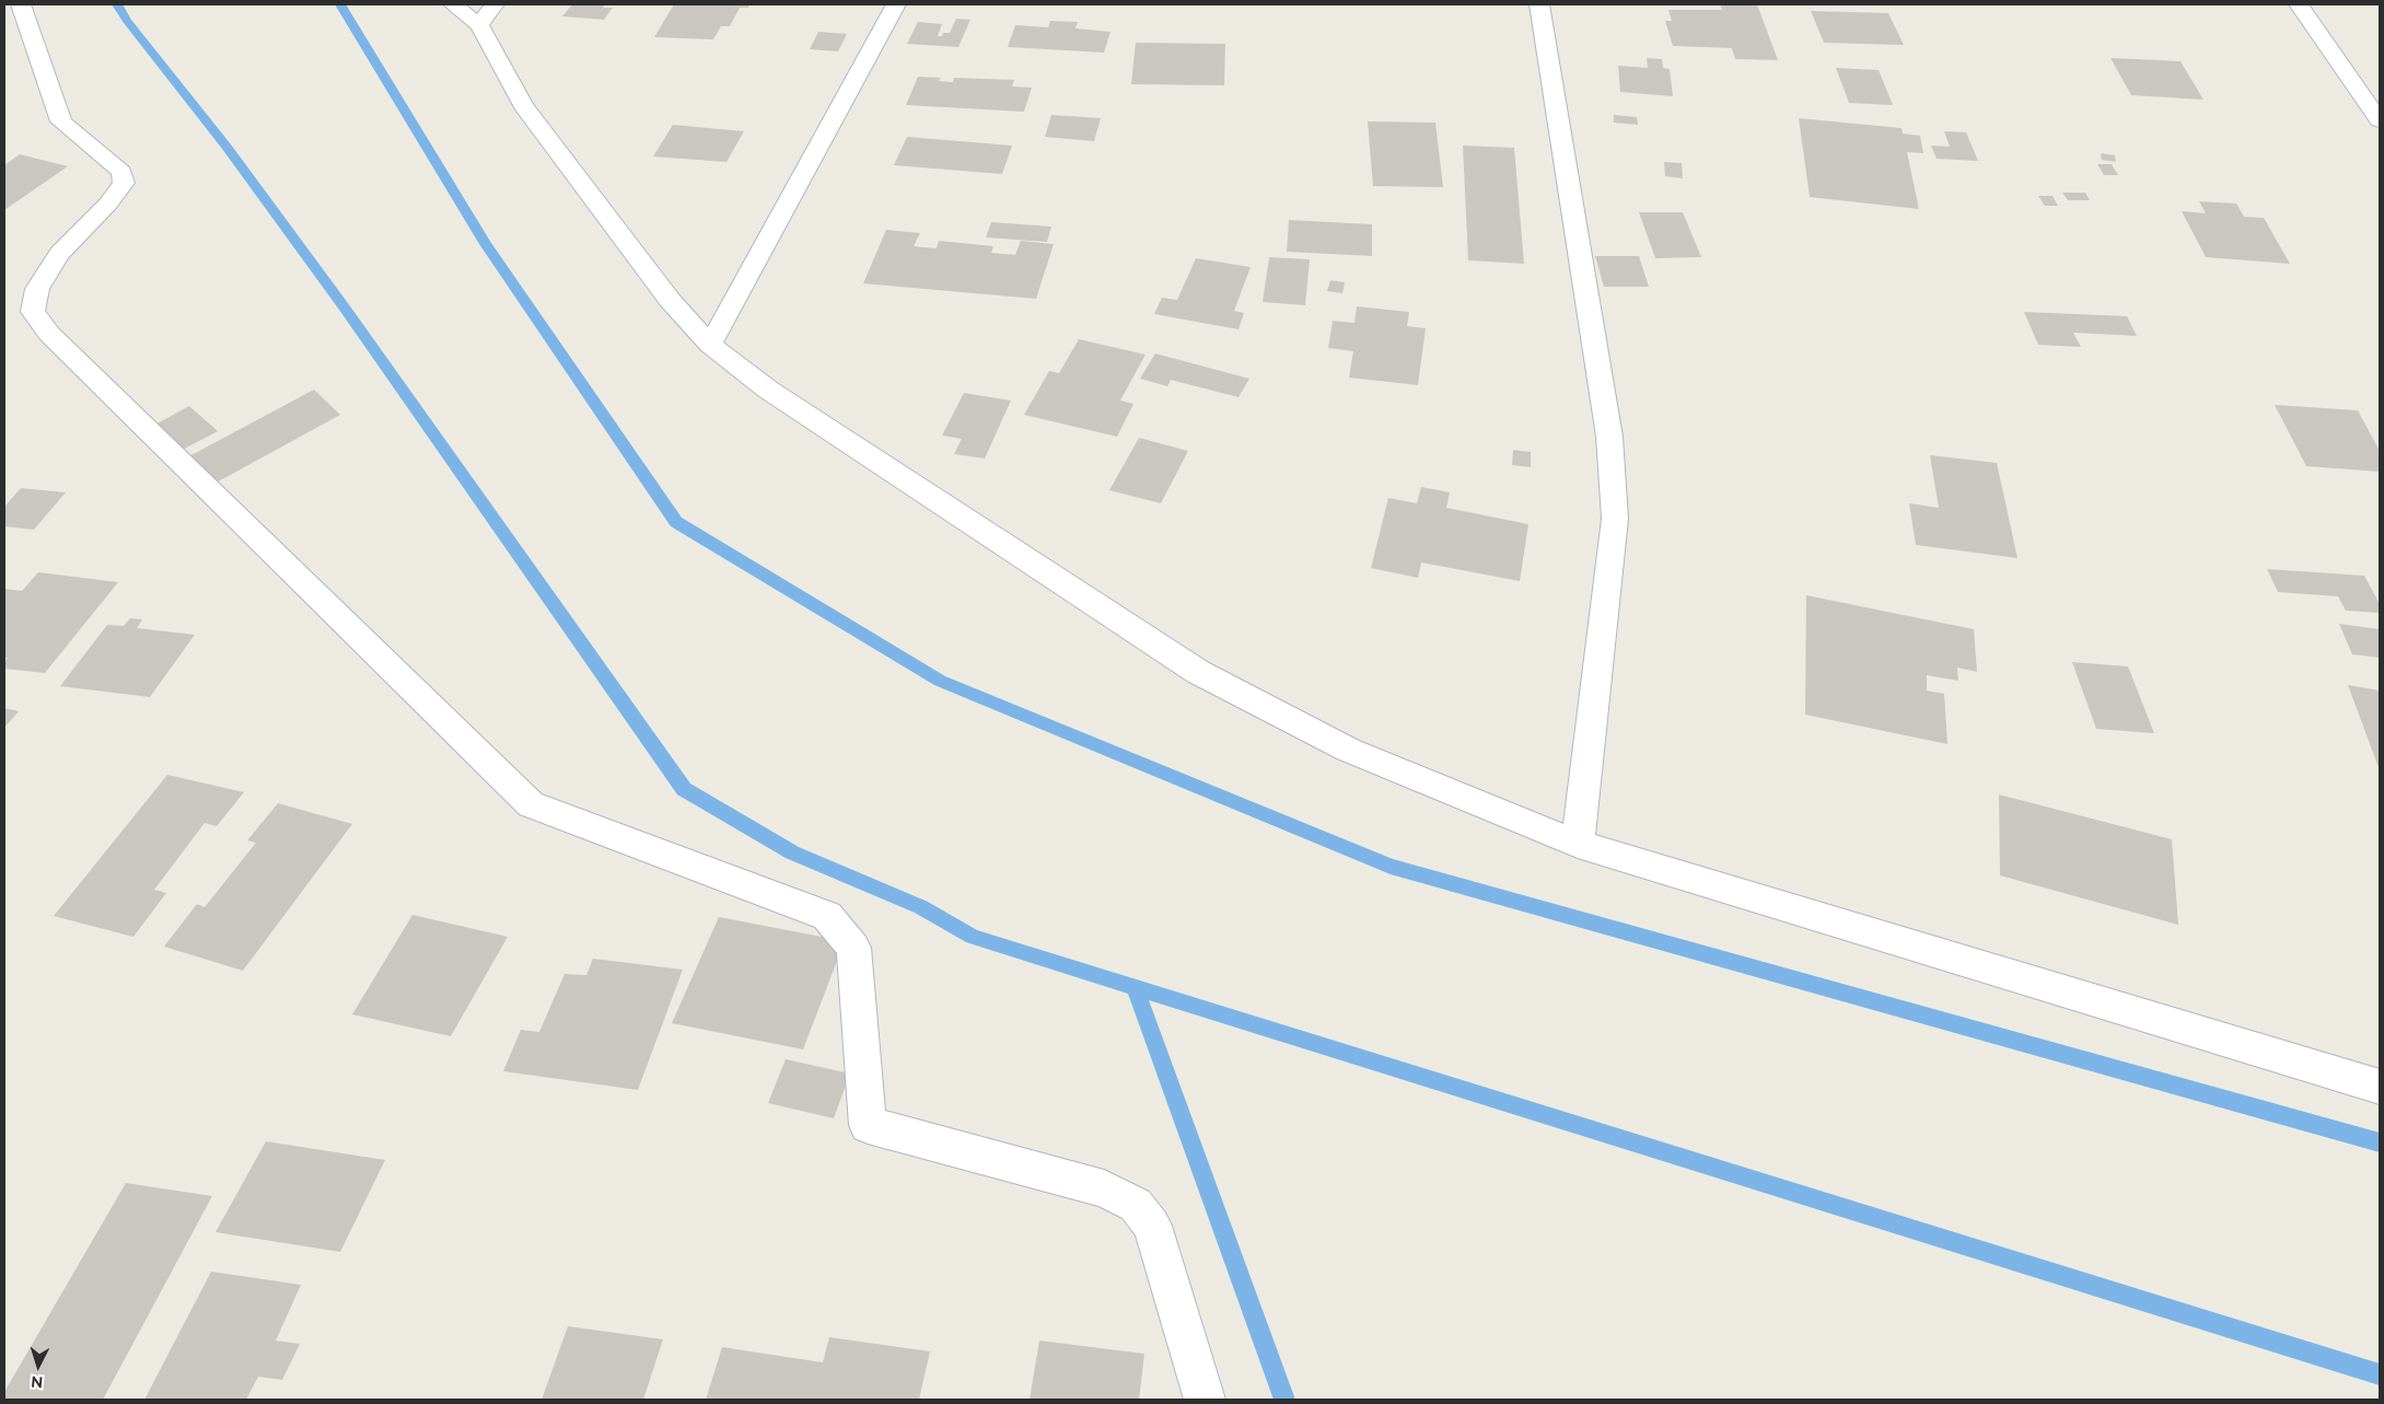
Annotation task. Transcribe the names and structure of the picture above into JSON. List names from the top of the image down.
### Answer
{
  "north": "bottom"
}
